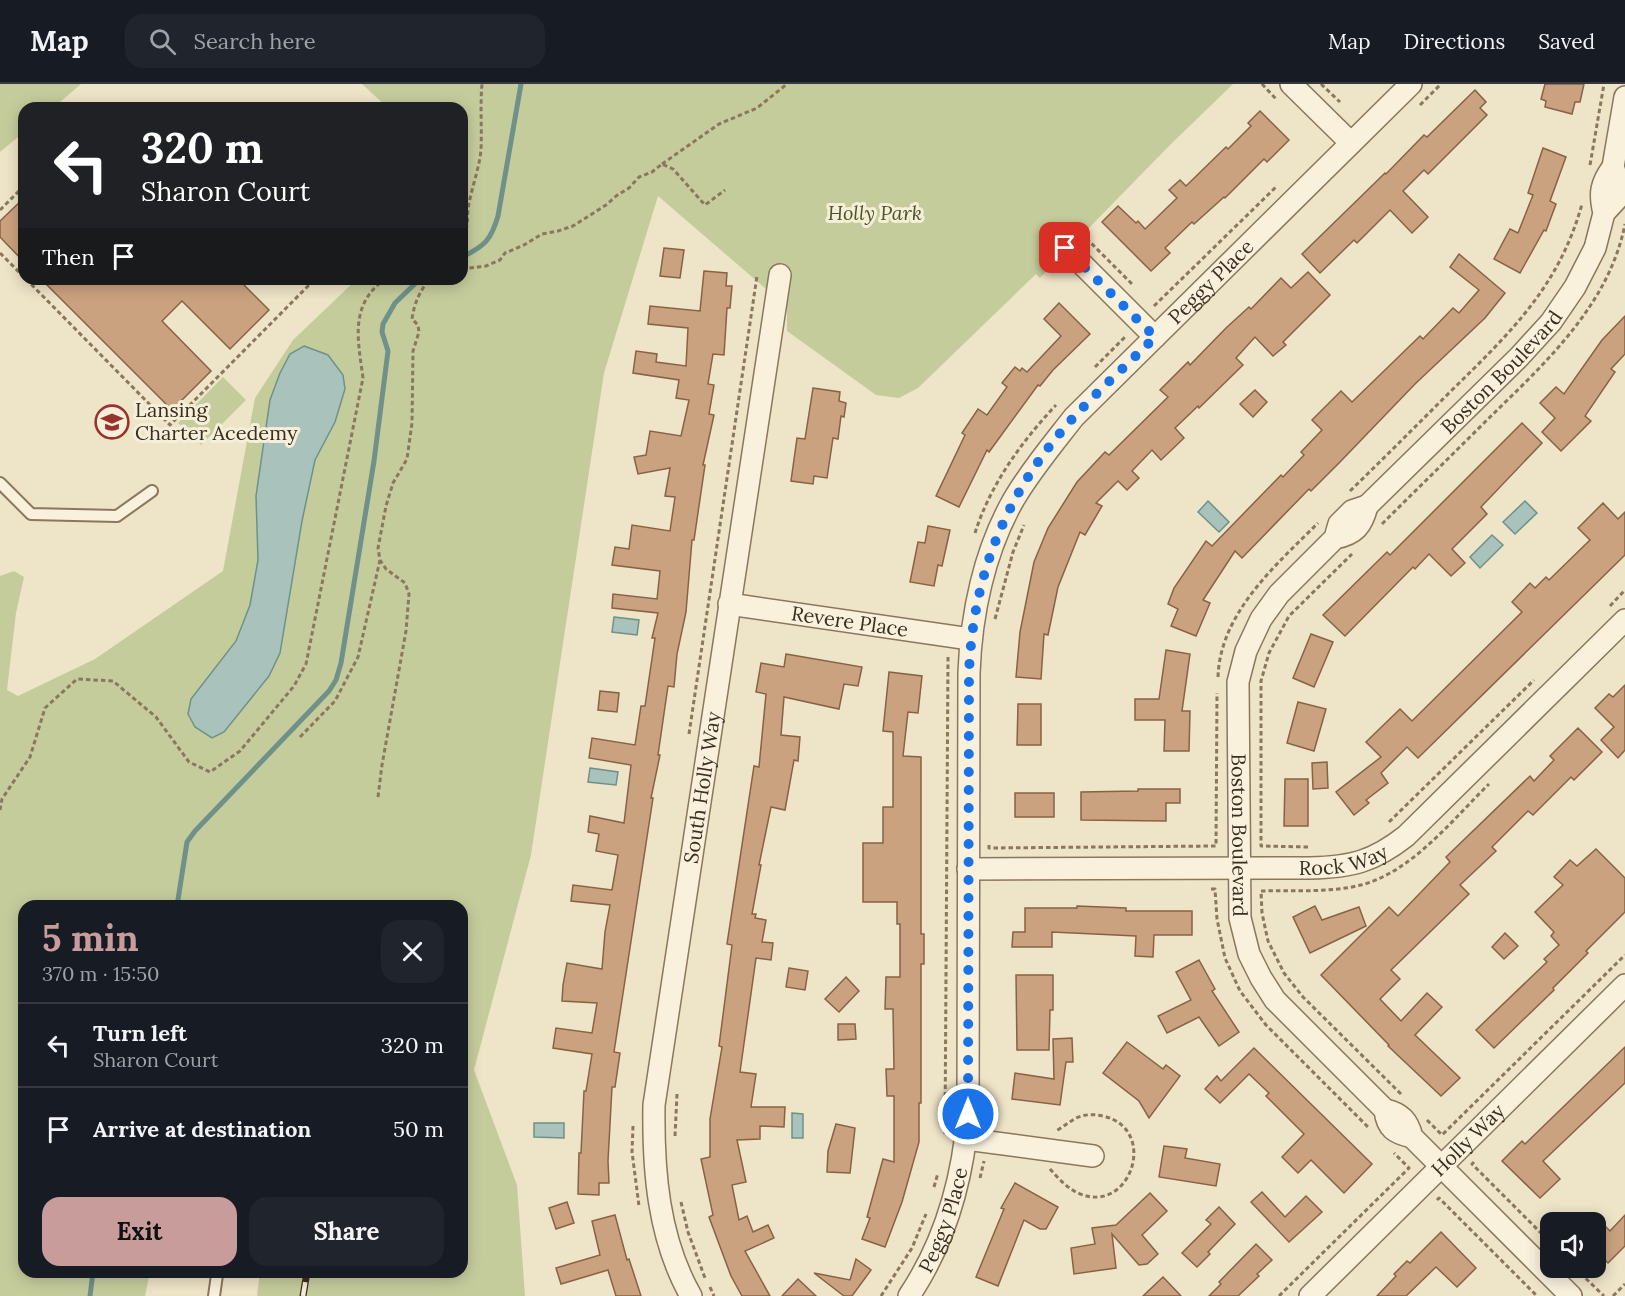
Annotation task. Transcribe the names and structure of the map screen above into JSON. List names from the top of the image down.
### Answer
{
  "streets": {
    "street": [
      "Peggy Place",
      "Boston Boulevard",
      "Revere Place",
      "South Holly Way",
      "Rock Way",
      "Holly Way"
    ]
  },
  "crossings": [
    ["Peggy Place", "Revere Place"],
    ["Peggy Place", "Rock Way"],
    ["Boston Boulevard", "Rock Way"],
    ["Boston Boulevard", "Holly Way"],
    ["Revere Place", "South Holly Way"]
  ],
  "parks": ["Holly Park"],
  "places": {
    "school or university": ["Lansing Charter Acedemy"]
  },
  "page": {
    "header": "Map",
    "search": "Search here",
    "nav": ["Map", "Directions", "Saved"],
    "turn": ["320 m", "Sharon Court"],
    "then": "Then",
    "heading": ["5 min", "370 m · 15:50"],
    "list": [
      {
        "name": "Turn left",
        "note": "Sharon Court",
        "value": "320 m"
      },
      {
        "name": "Arrive at destination",
        "value": "50 m"
      }
    ],
    "buttons": ["Exit", "Share"]
  }
}
